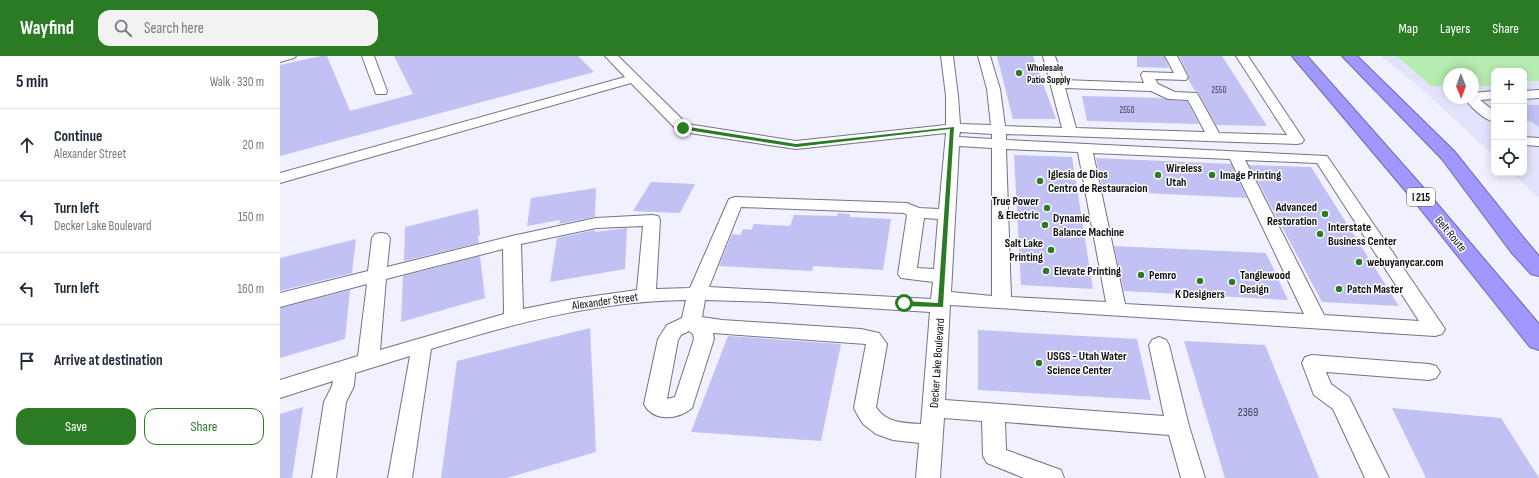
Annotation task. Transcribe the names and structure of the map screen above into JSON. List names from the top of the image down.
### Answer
{
  "streets": {
    "highway": ["I 215", "Belt Route"],
    "street": ["Alexander Street", "Decker Lake Boulevard"]
  },
  "crossings": [
    ["Alexander Street", "Decker Lake Boulevard"]
  ],
  "places": [
    "Wholesale Patio Supply",
    "Wireless Utah",
    "Image Printing",
    "Iglesia de Dios Centro de Restauracion",
    "True Power & Electric",
    "Advanced Restoration",
    "Dynamic Balance Machine",
    "Interstate Business Center",
    "Salt Lake Printing",
    "webuyanycar.com",
    "Elevate Printing",
    "Pemro",
    "K Designers",
    "Tanglewood Design",
    "Patch Master",
    "USGS - Utah Water Science Center"
  ],
  "house_numbers": ["2550", "2550", "2369"],
  "north": "bottom",
  "page": {
    "header": "Wayfind",
    "search": "Search here",
    "nav": ["Map", "Layers", "Share"],
    "heading": ["5 min", "Walk · 330 m"],
    "map_buttons": ["+", "−"],
    "list": [
      ["Continue", "Alexander Street", "20 m"],
      ["Turn left", "Decker Lake Boulevard", "150 m"],
      ["Turn left", "160 m"],
      "Arrive at destination"
    ],
    "buttons": ["Save", "Share"]
  }
}
